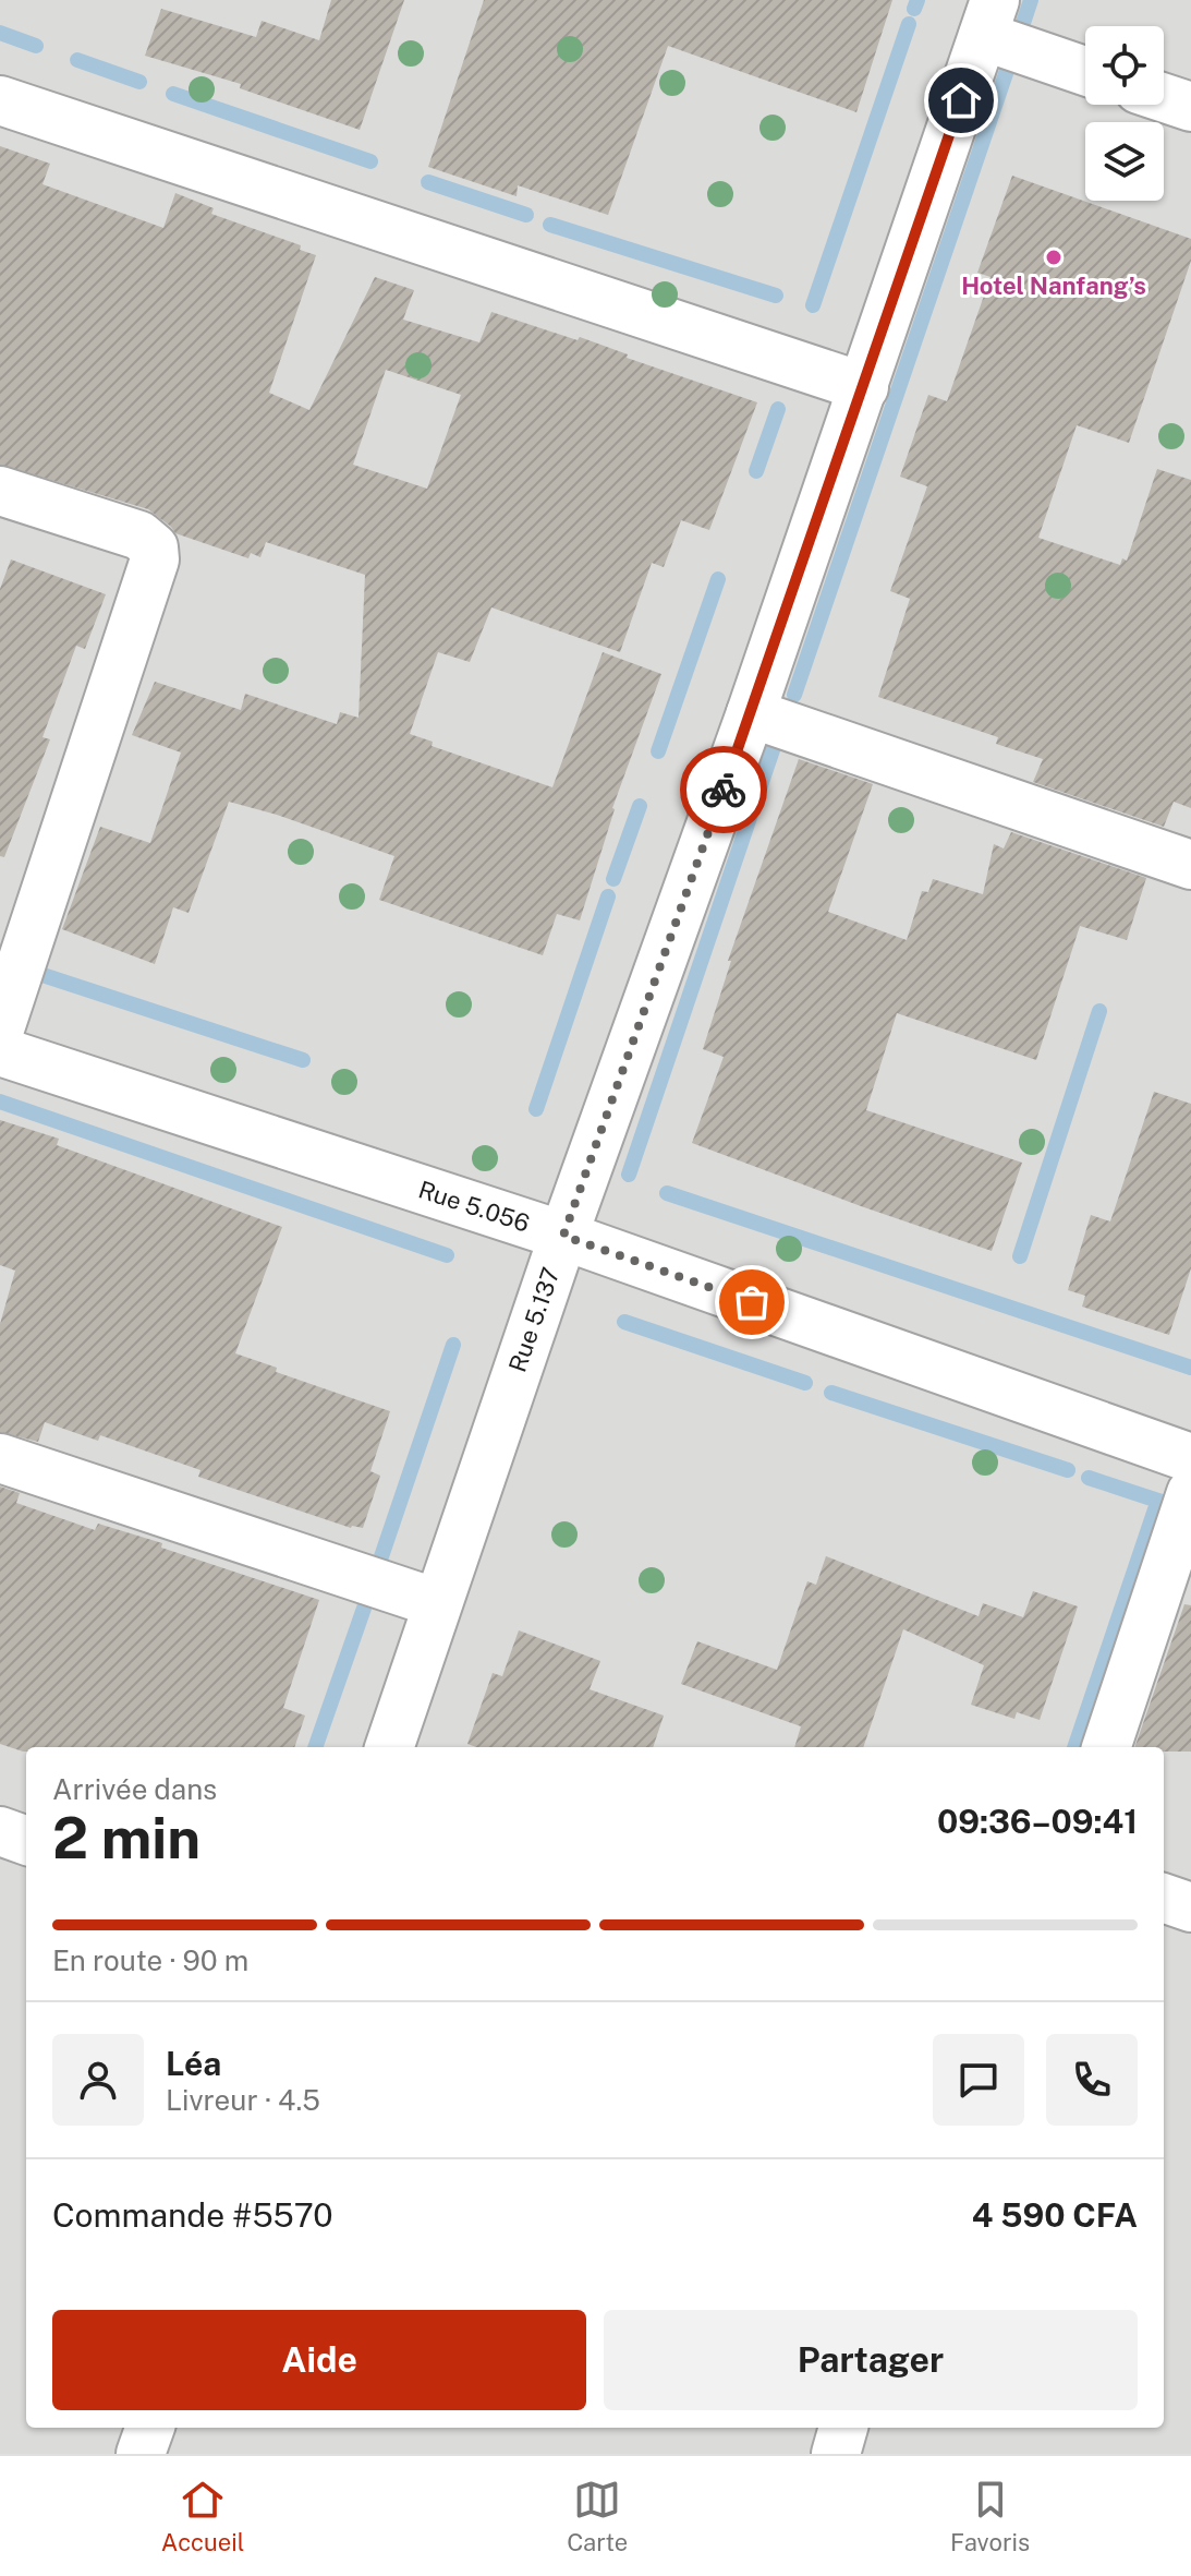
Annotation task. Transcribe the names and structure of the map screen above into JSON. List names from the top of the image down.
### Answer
{
  "streets": {
    "street": ["Rue 5.056", "Rue 5.137"]
  },
  "crossings": [
    ["Rue 5.056", "Rue 5.137"]
  ],
  "places": ["Hotel Nanfang’s"],
  "page": {
    "heading": ["2 min", "Arrivée dans", "09:36–09:41"],
    "panel": [
      "Léa",
      "Livreur · 4.5",
      "Commande #5570",
      "4 590 CFA"
    ],
    "bar": "En route · 90 m",
    "buttons": ["Aide", "Partager"],
    "tabs": ["Accueil", "Carte", "Favoris"]
  }
}
